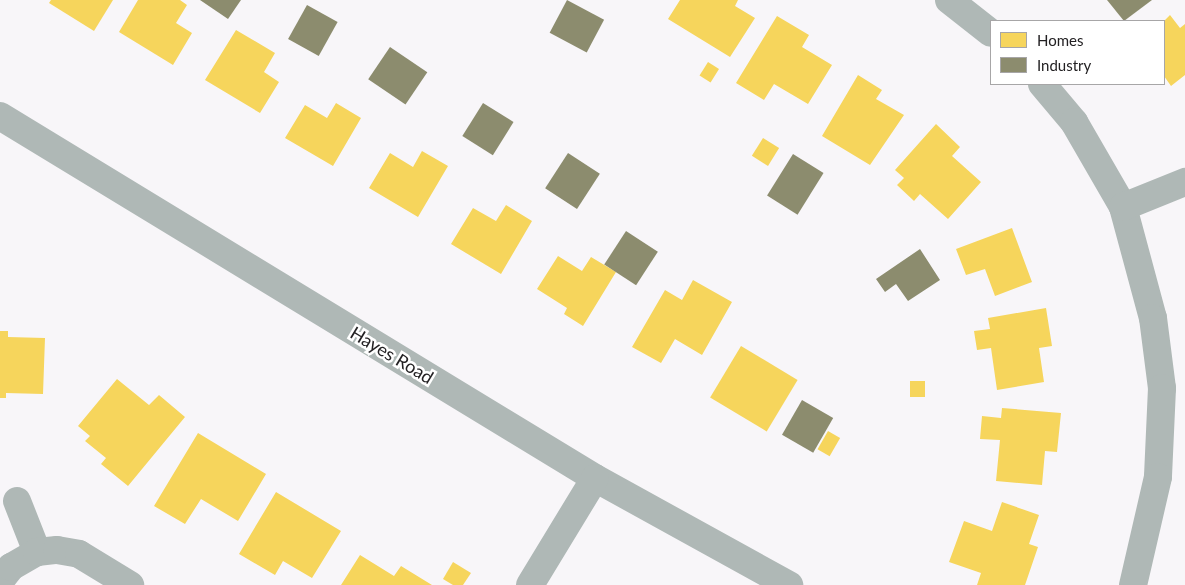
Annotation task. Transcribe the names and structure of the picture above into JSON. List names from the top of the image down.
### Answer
{
  "streets": {
    "street": ["Hayes Road"]
  },
  "legend": ["Homes", "Industry"]
}
